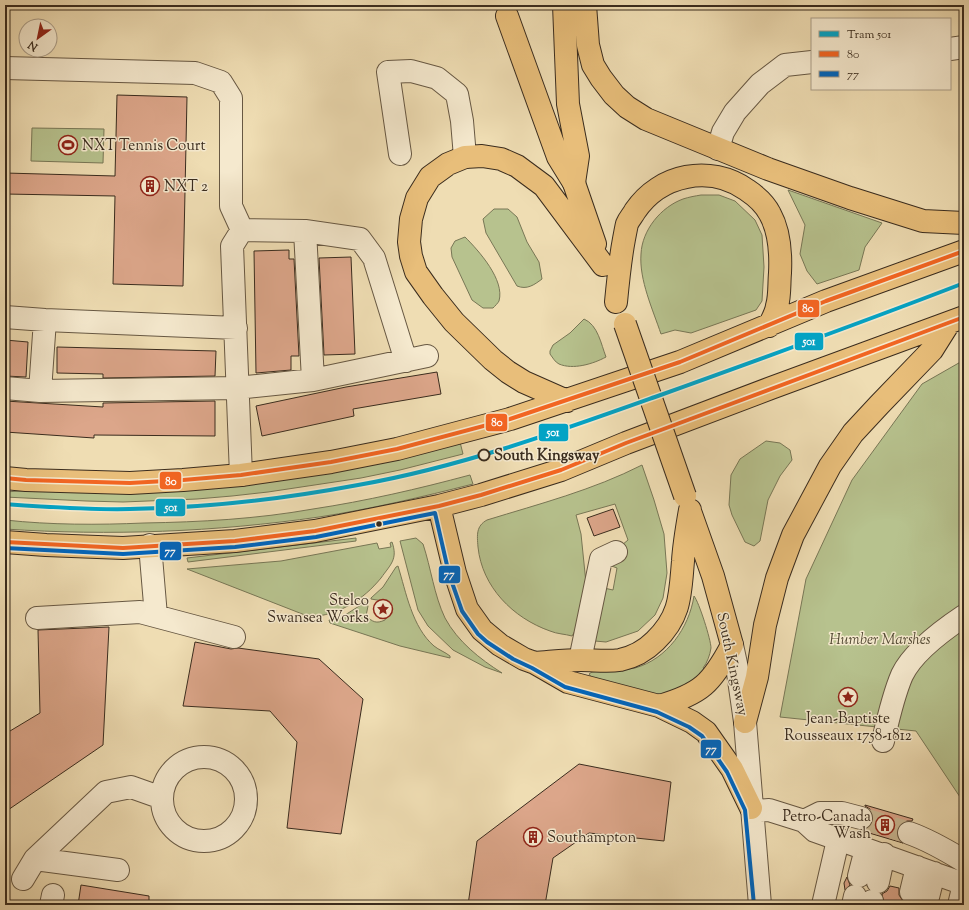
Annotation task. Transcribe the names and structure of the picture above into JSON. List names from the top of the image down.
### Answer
{
  "streets": {
    "main road": ["South Kingsway"]
  },
  "parks": ["Humber Marshes"],
  "places": {
    "sports": ["NXT Tennis Court"],
    "building": ["NXT 2", "Petro-Canada Wash", "Southampton"],
    "other": ["South Kingsway"],
    "place": ["Stelco Swansea Works", "Jean-Baptiste Rousseaux 1758-1812"]
  },
  "lines": ["transit line 80", "tram line 501", "transit line 77"],
  "legend": ["Tram 501", "80", "77"],
  "north": "bottom left"
}
